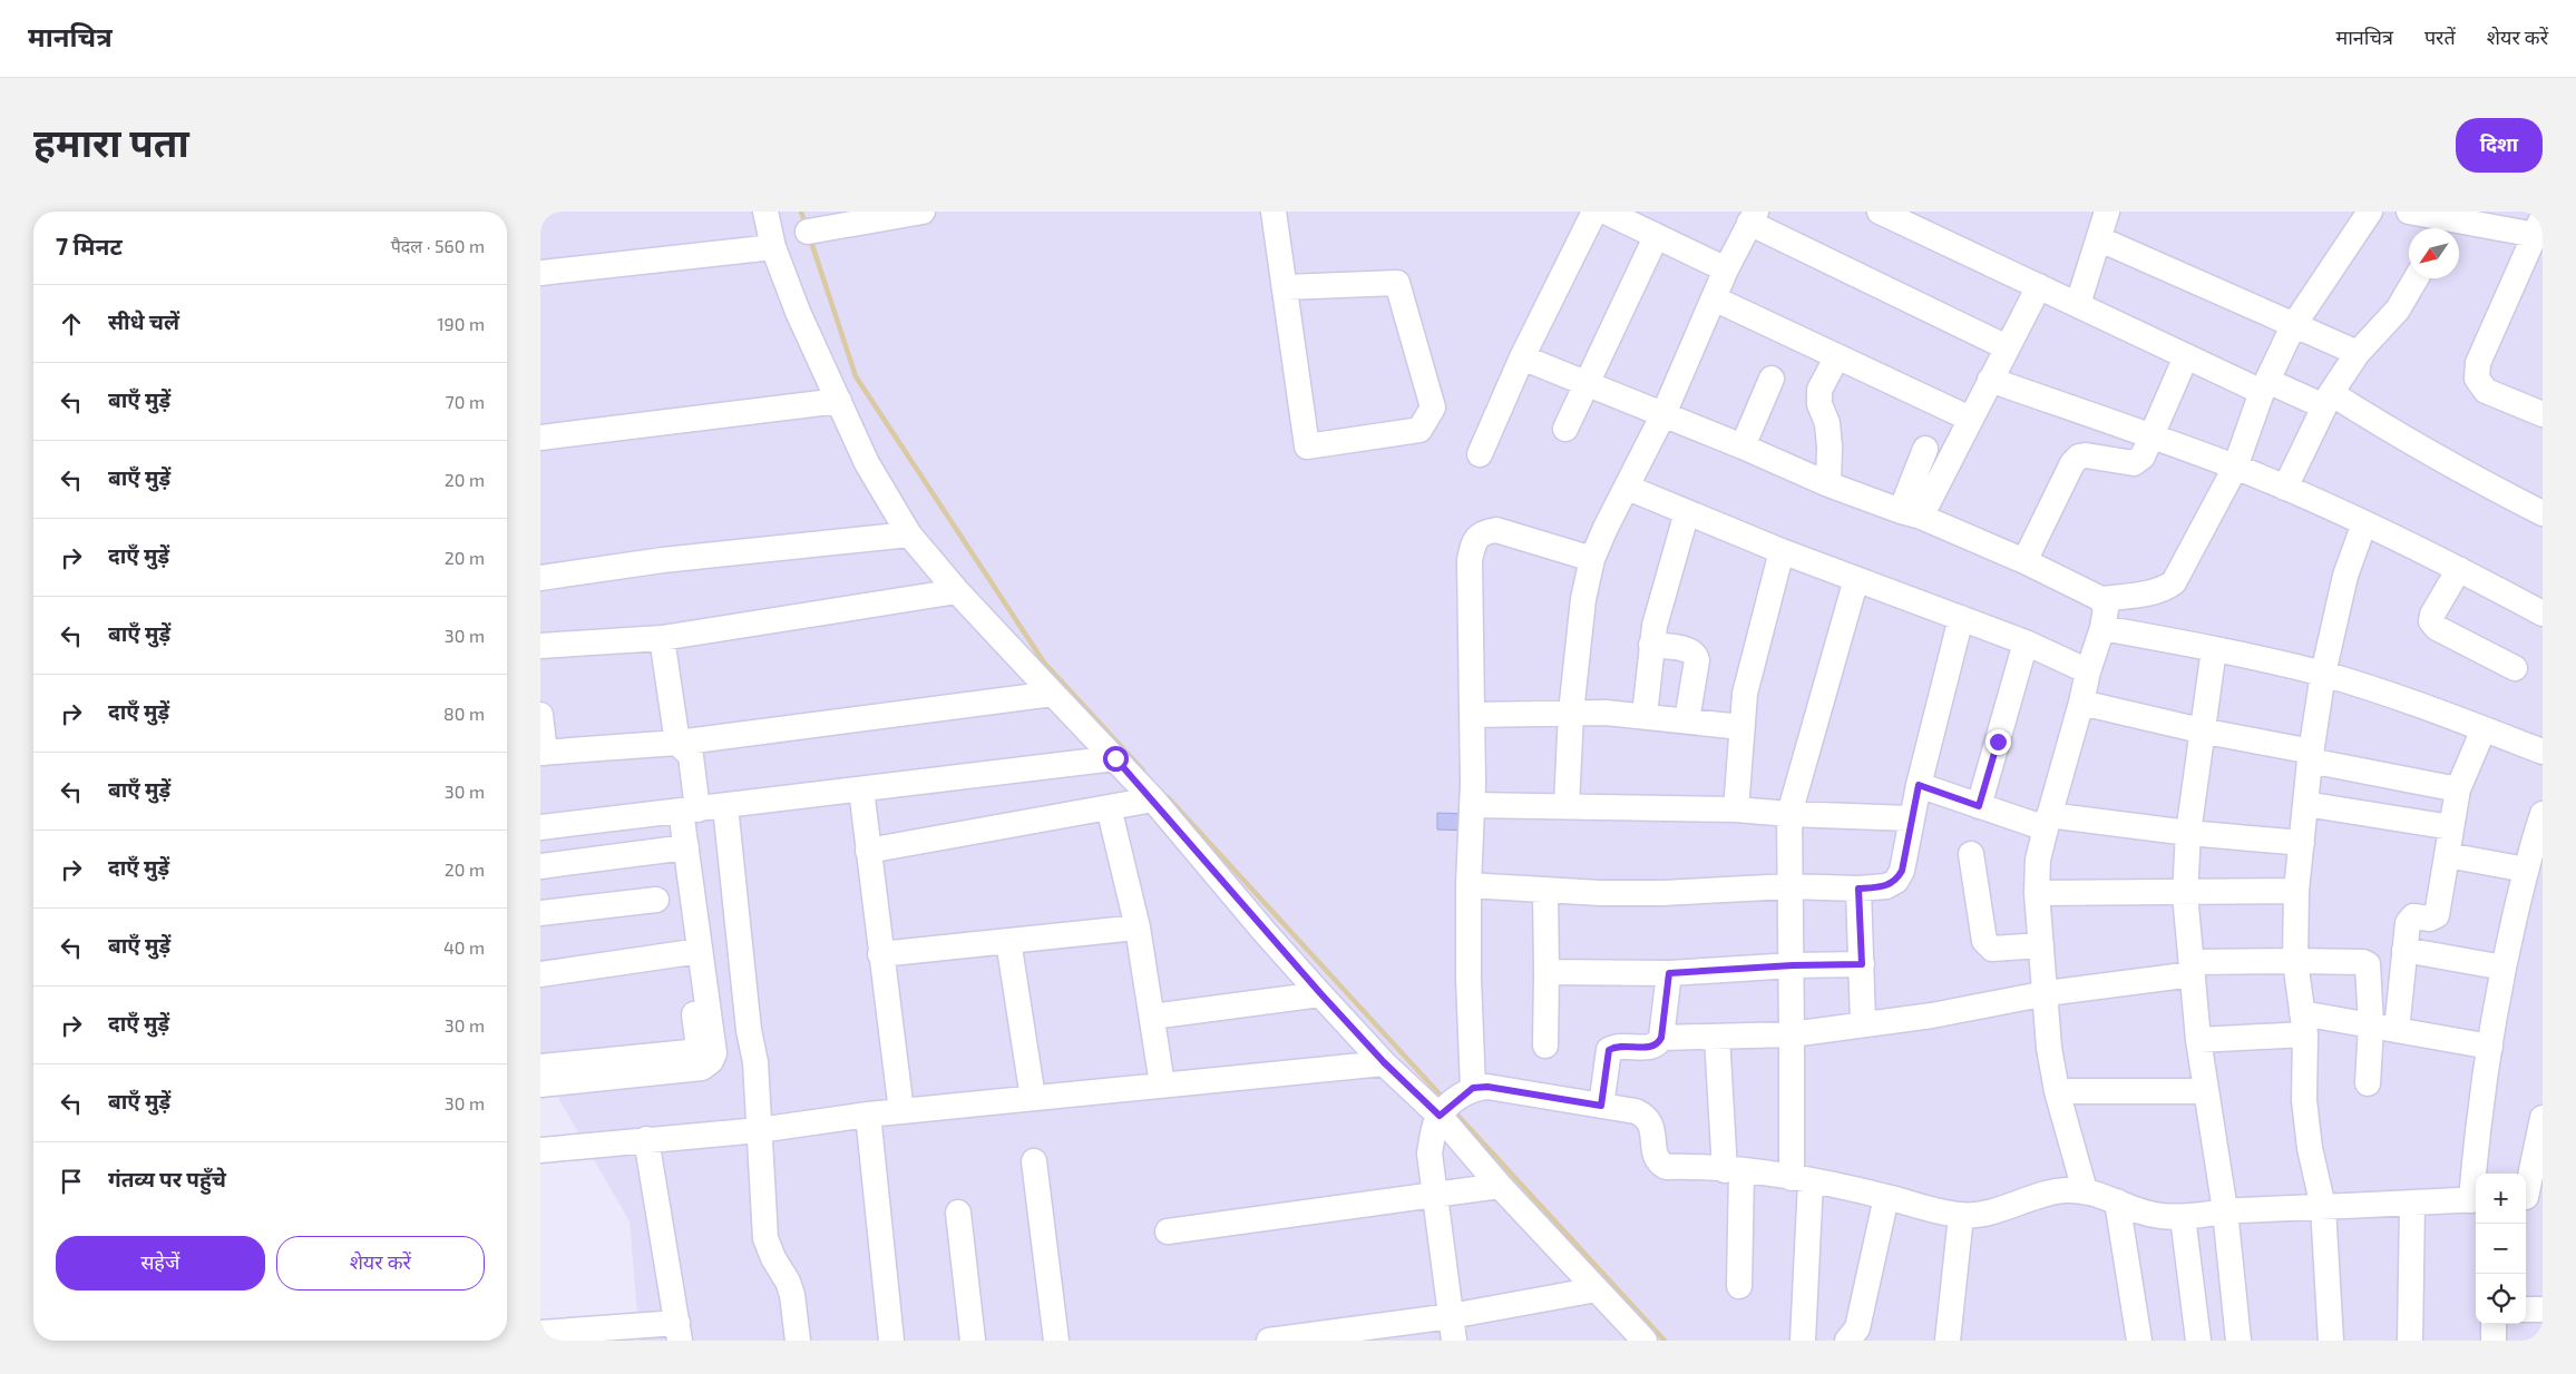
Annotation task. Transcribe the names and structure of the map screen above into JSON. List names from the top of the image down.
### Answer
{
  "north": "bottom left",
  "page": {
    "header": "मानचित्र",
    "nav": ["मानचित्र", "परतें", "शेयर करें"],
    "title": "हमारा पता",
    "buttons": [
      "दिशा",
      ["सहेजें", "शेयर करें"]
    ],
    "heading": ["7 मिनट", "पैदल · 560 m"],
    "list": [
      ["सीधे चलें", "190 m"],
      ["बाएँ मुड़ें", "70 m"],
      ["बाएँ मुड़ें", "20 m"],
      ["दाएँ मुड़ें", "20 m"],
      ["बाएँ मुड़ें", "30 m"],
      ["दाएँ मुड़ें", "80 m"],
      ["बाएँ मुड़ें", "30 m"],
      ["दाएँ मुड़ें", "20 m"],
      ["बाएँ मुड़ें", "40 m"],
      ["दाएँ मुड़ें", "30 m"],
      ["बाएँ मुड़ें", "30 m"],
      "गंतव्य पर पहुँचे"
    ],
    "map_buttons": ["+", "−"]
  }
}
